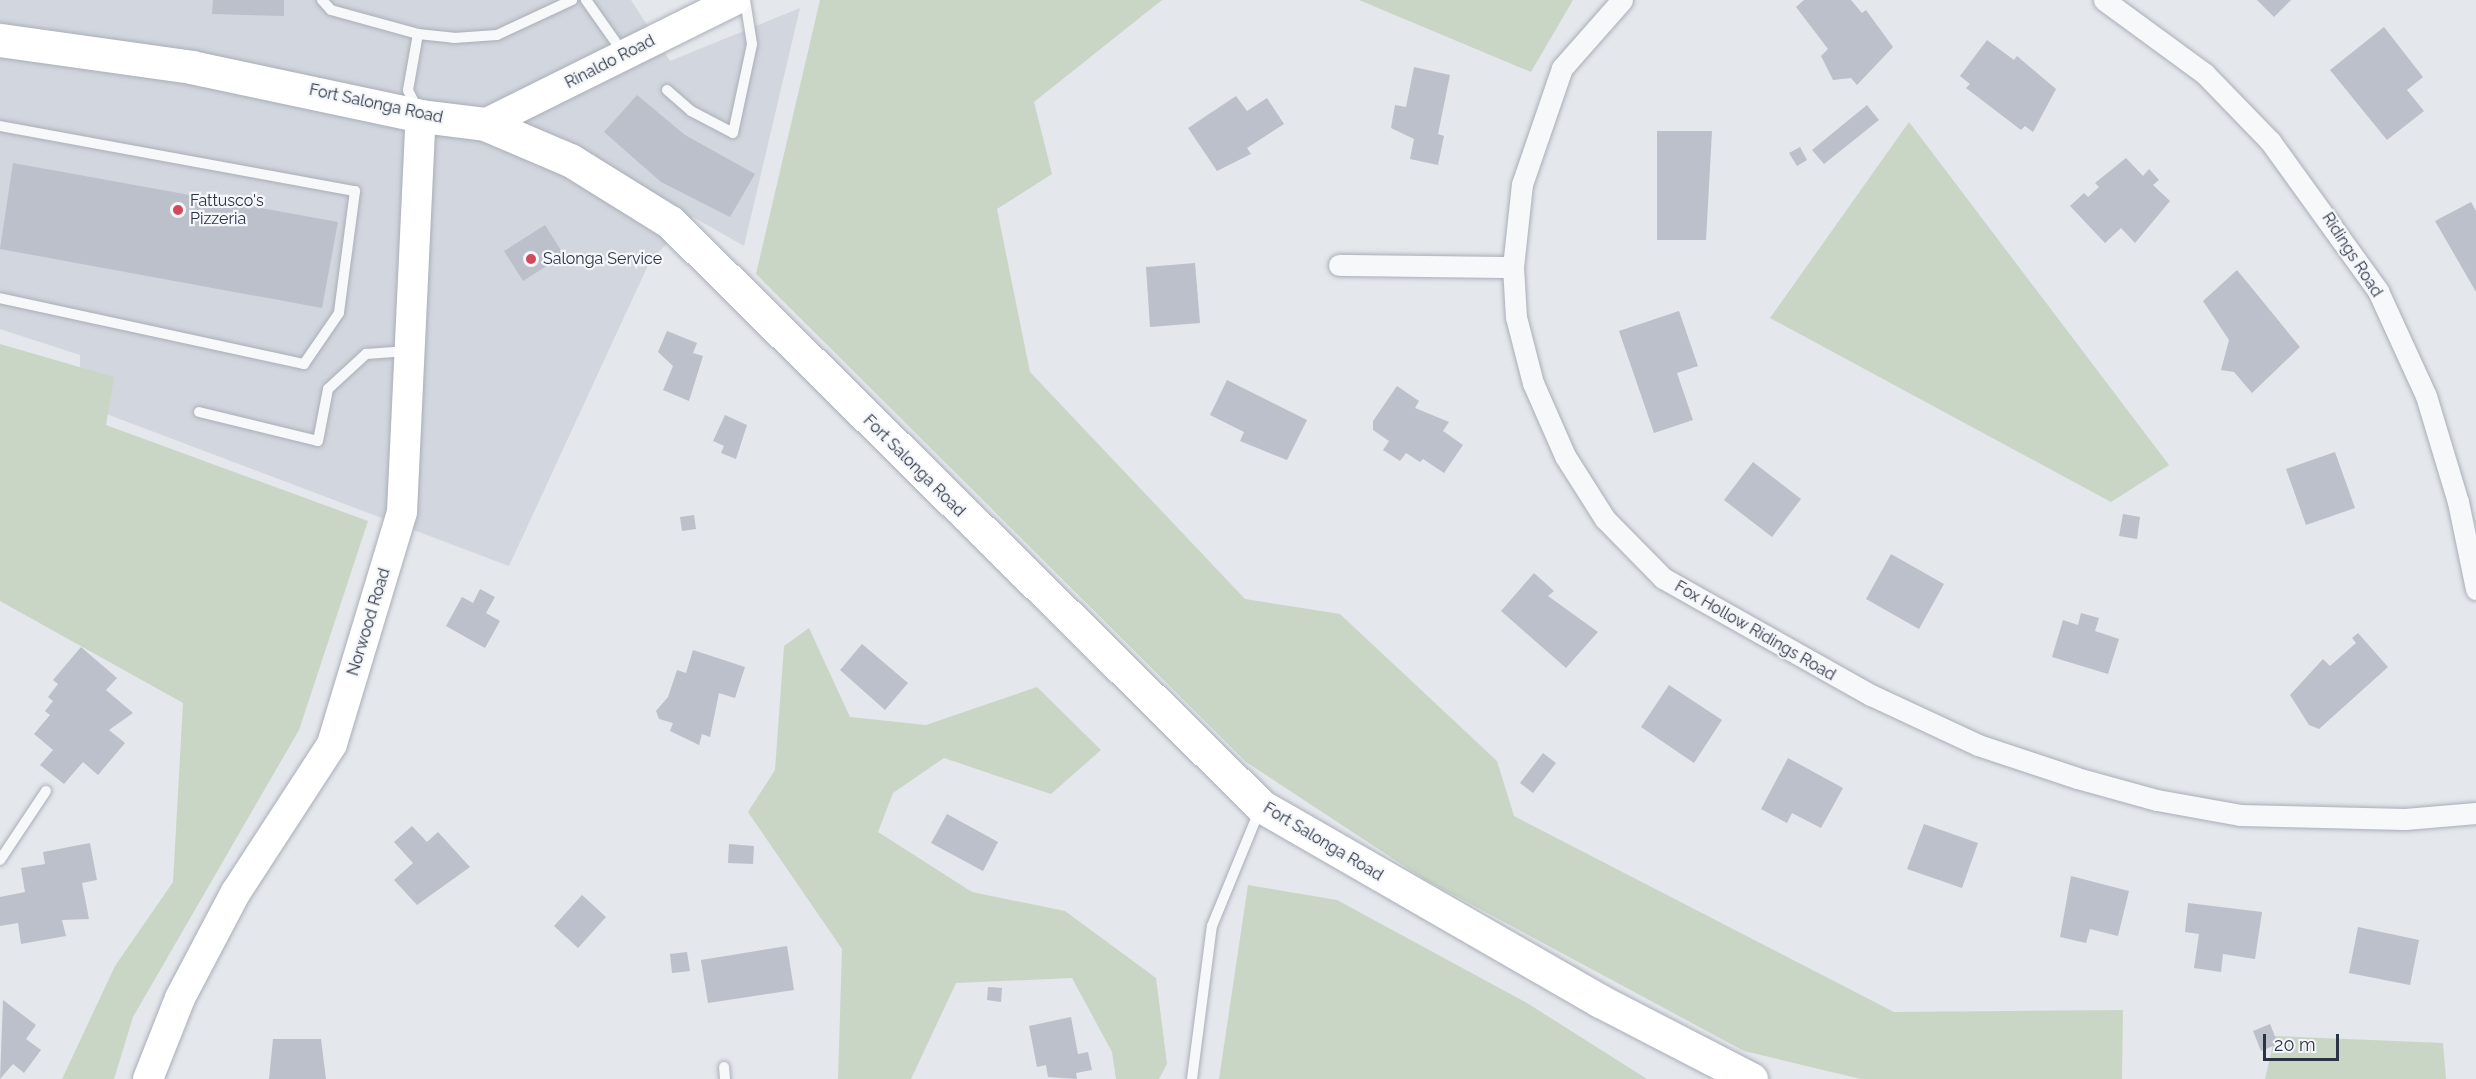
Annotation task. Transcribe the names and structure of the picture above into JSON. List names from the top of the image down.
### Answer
{
  "streets": {
    "main road": ["Fort Salonga Road"],
    "street": [
      "Rinaldo Road",
      "Ridings Road",
      "Norwood Road",
      "Fox Hollow Ridings Road"
    ]
  },
  "crossings": [
    ["Rinaldo Road", "Fort Salonga Road"],
    ["Fort Salonga Road", "Norwood Road"]
  ],
  "places": ["Fattusco's Pizzeria", "Salonga Service"],
  "scale_bar": "20 m"
}
